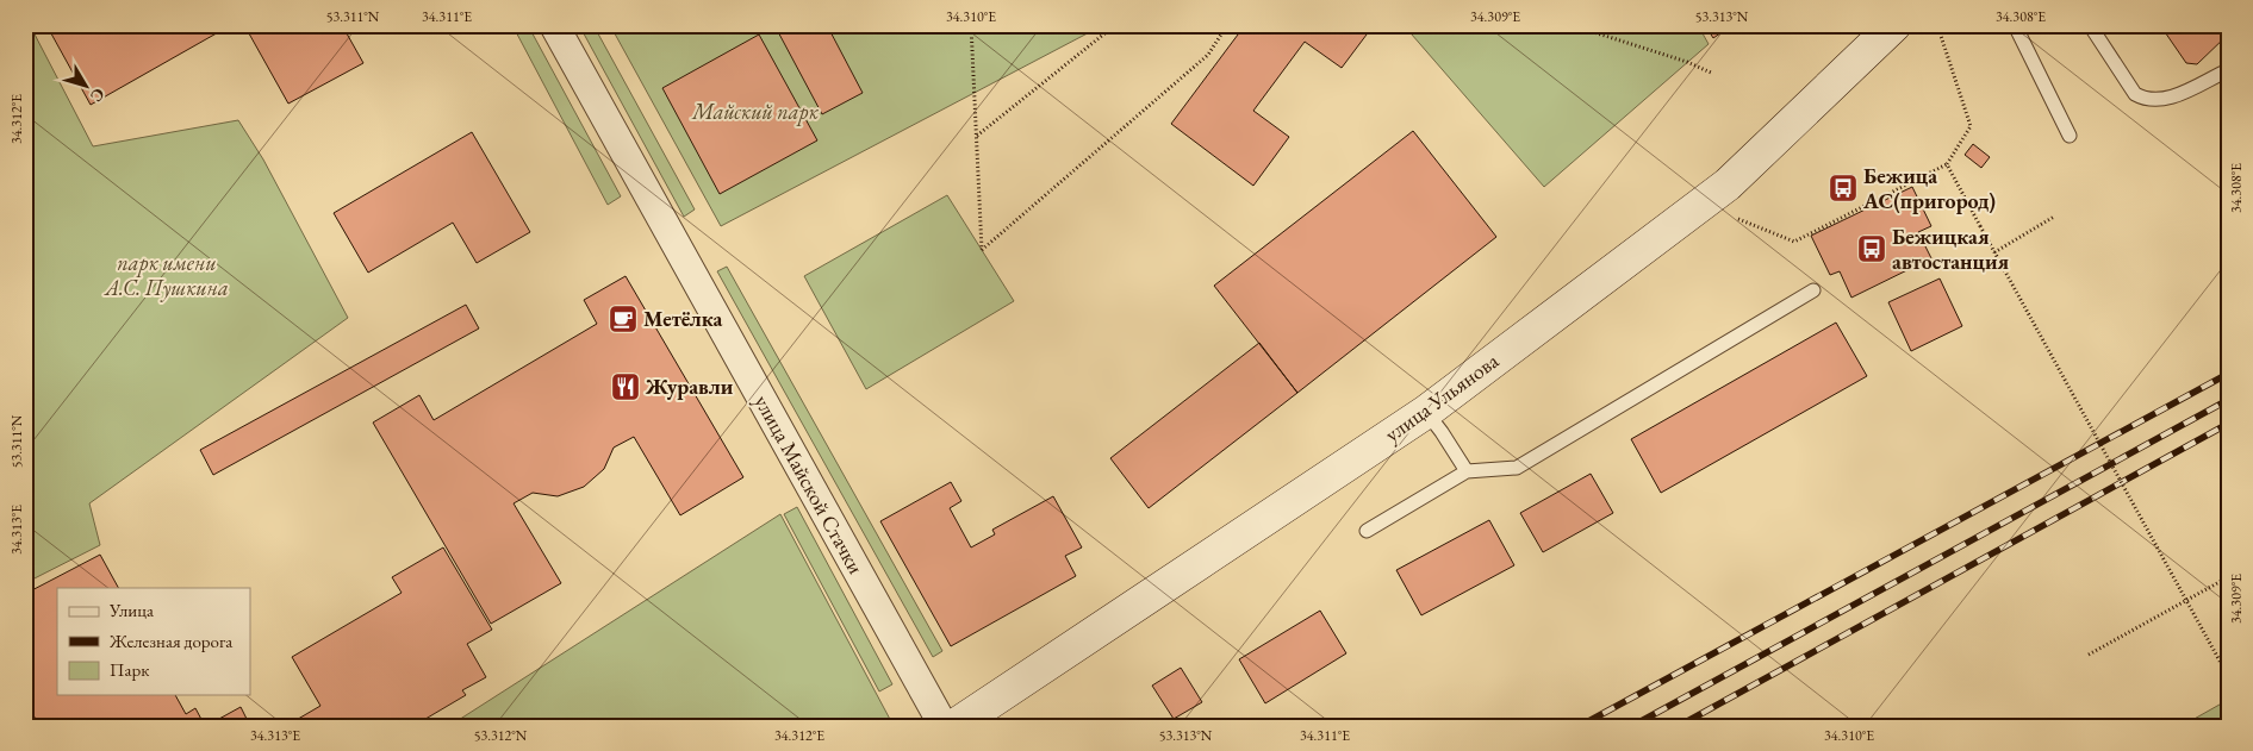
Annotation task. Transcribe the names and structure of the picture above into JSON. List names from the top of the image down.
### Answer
{
  "streets": {
    "main road": ["улица Ульянова"],
    "street": ["улица Майской Стачки"]
  },
  "parks": ["Майский парк", "парк имени А.С. Пушкина"],
  "places": {
    "bus stop": ["Бежица АС(пригород)", "Бежицкая автостанция"],
    "cafe": ["Метёлка"],
    "restaurant": ["Журавли"]
  },
  "legend": ["Улица", "Железная дорога", "Парк"],
  "north": "bottom right",
  "coordinates": [
    "53.311°N",
    "34.311°E",
    "34.310°E",
    "34.309°E",
    "53.313°N",
    "34.308°E",
    "34.312°E",
    "34.313°E",
    "53.312°N"
  ]
}
